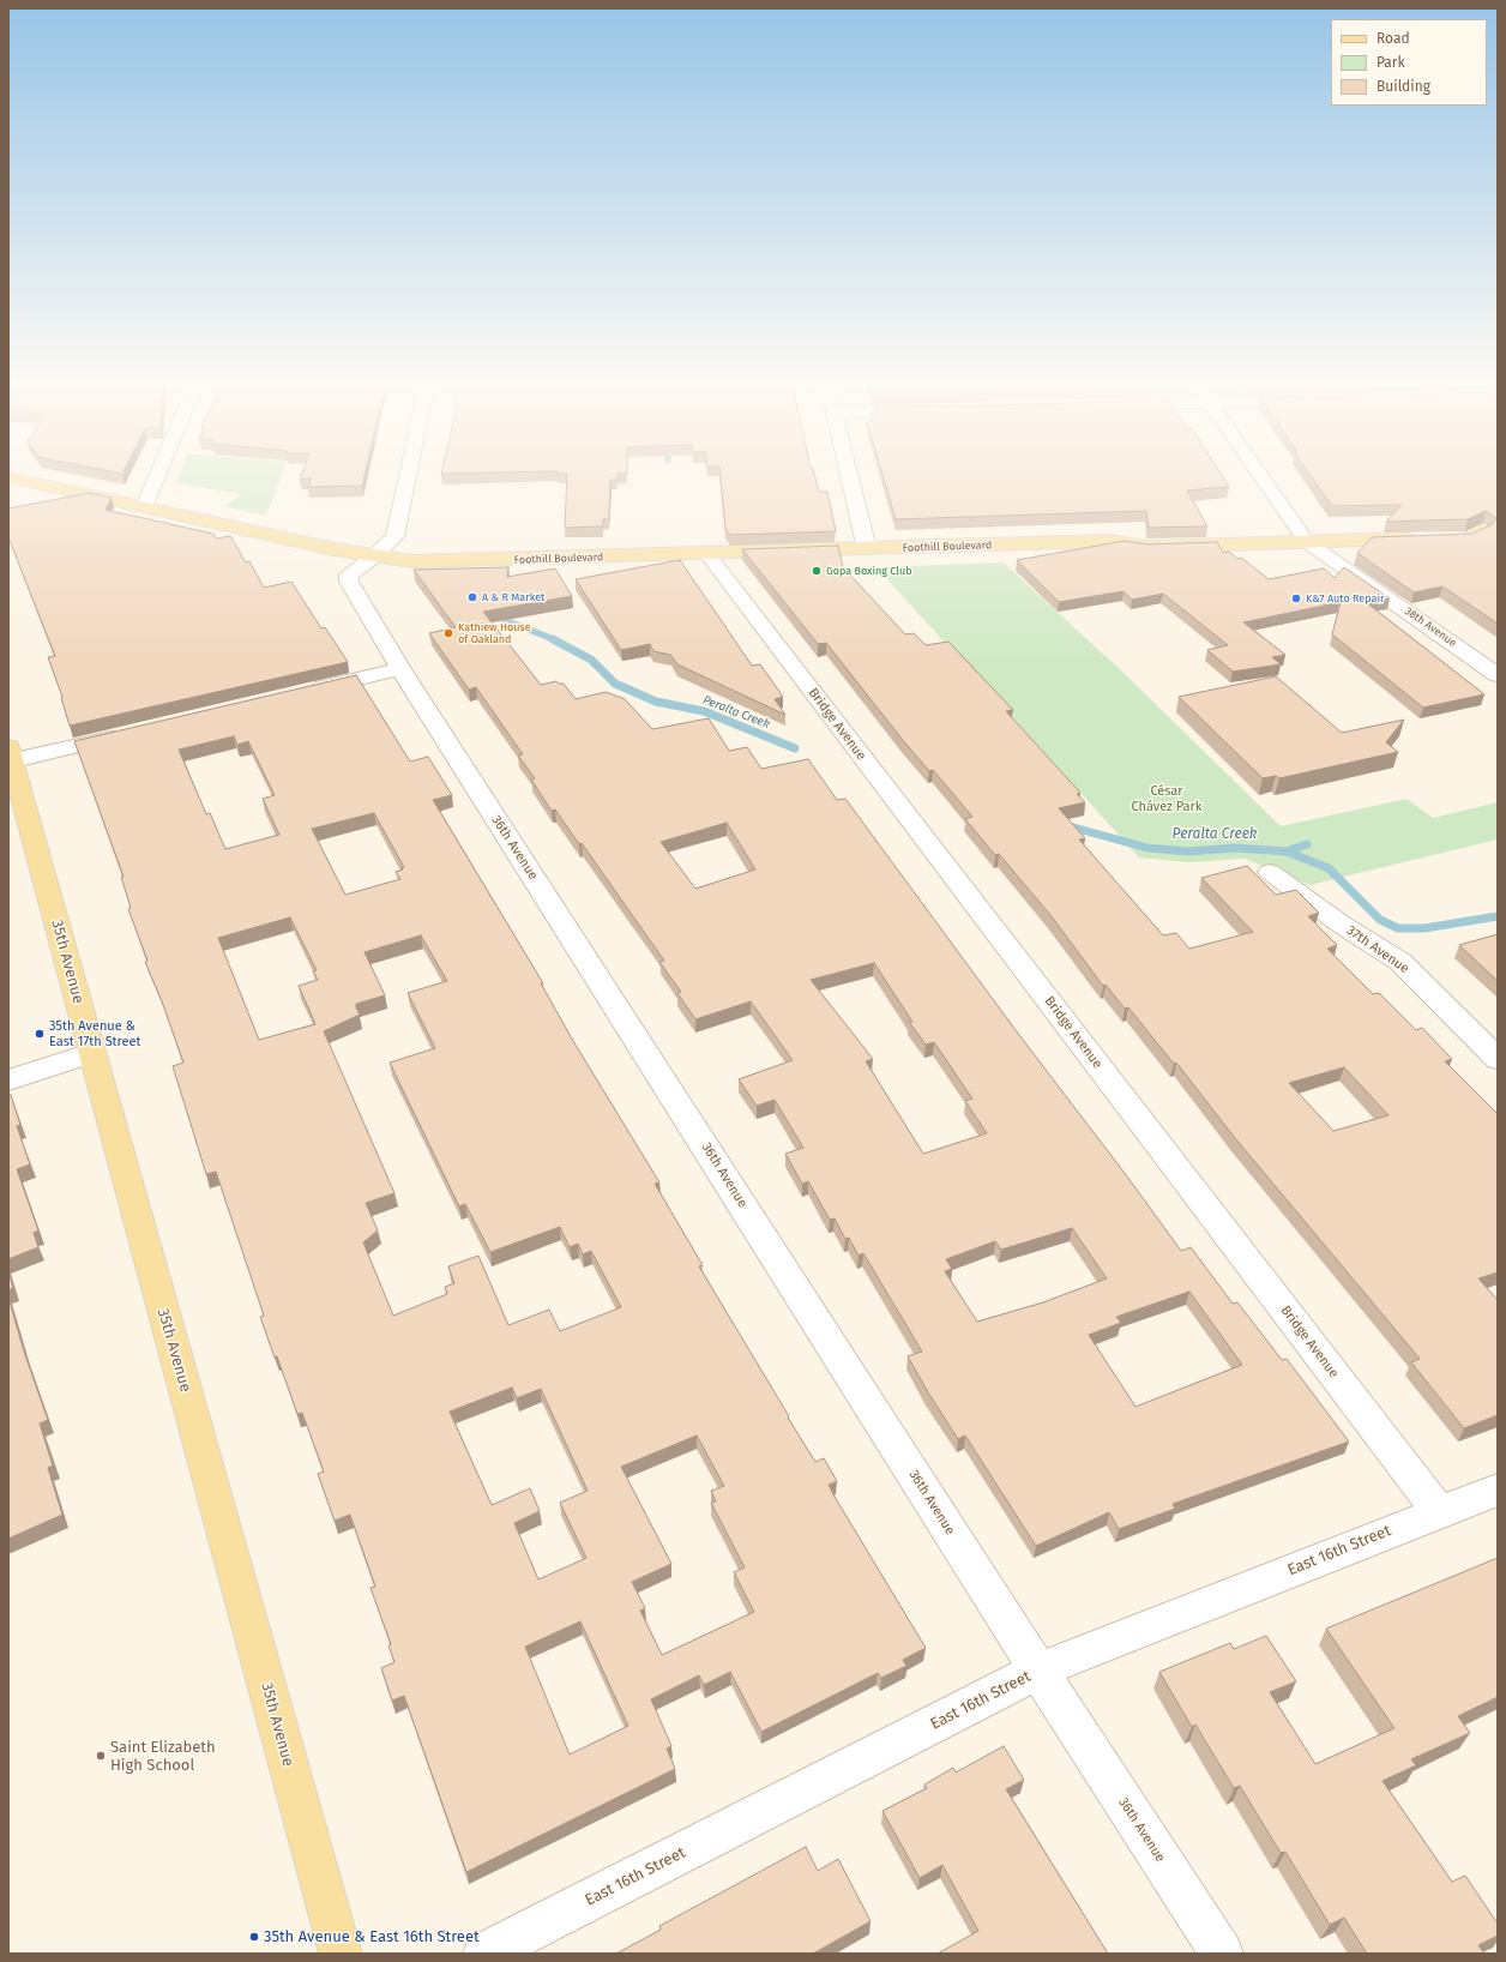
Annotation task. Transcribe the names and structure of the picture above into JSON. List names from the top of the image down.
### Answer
{
  "streets": {
    "main road": ["Foothill Boulevard", "35th Avenue"],
    "street": [
      "38th Avenue",
      "Bridge Avenue",
      "36th Avenue",
      "37th Avenue",
      "East 16th Street"
    ]
  },
  "crossings": [
    ["Foothill Boulevard", "38th Avenue"],
    ["Foothill Boulevard", "Bridge Avenue"],
    ["Foothill Boulevard", "36th Avenue"],
    ["Bridge Avenue", "East 16th Street"],
    ["36th Avenue", "East 16th Street"]
  ],
  "water": ["Peralta Creek"],
  "parks": ["César Chávez Park"],
  "places": [
    "Gopa Boxing Club",
    "A & R Market",
    "K&7 Auto Repair",
    "Kathiew House of Oakland",
    "35th Avenue & East 17th Street",
    "Saint Elizabeth High School",
    "35th Avenue & East 16th Street"
  ],
  "legend": ["Road", "Park", "Building"]
}
